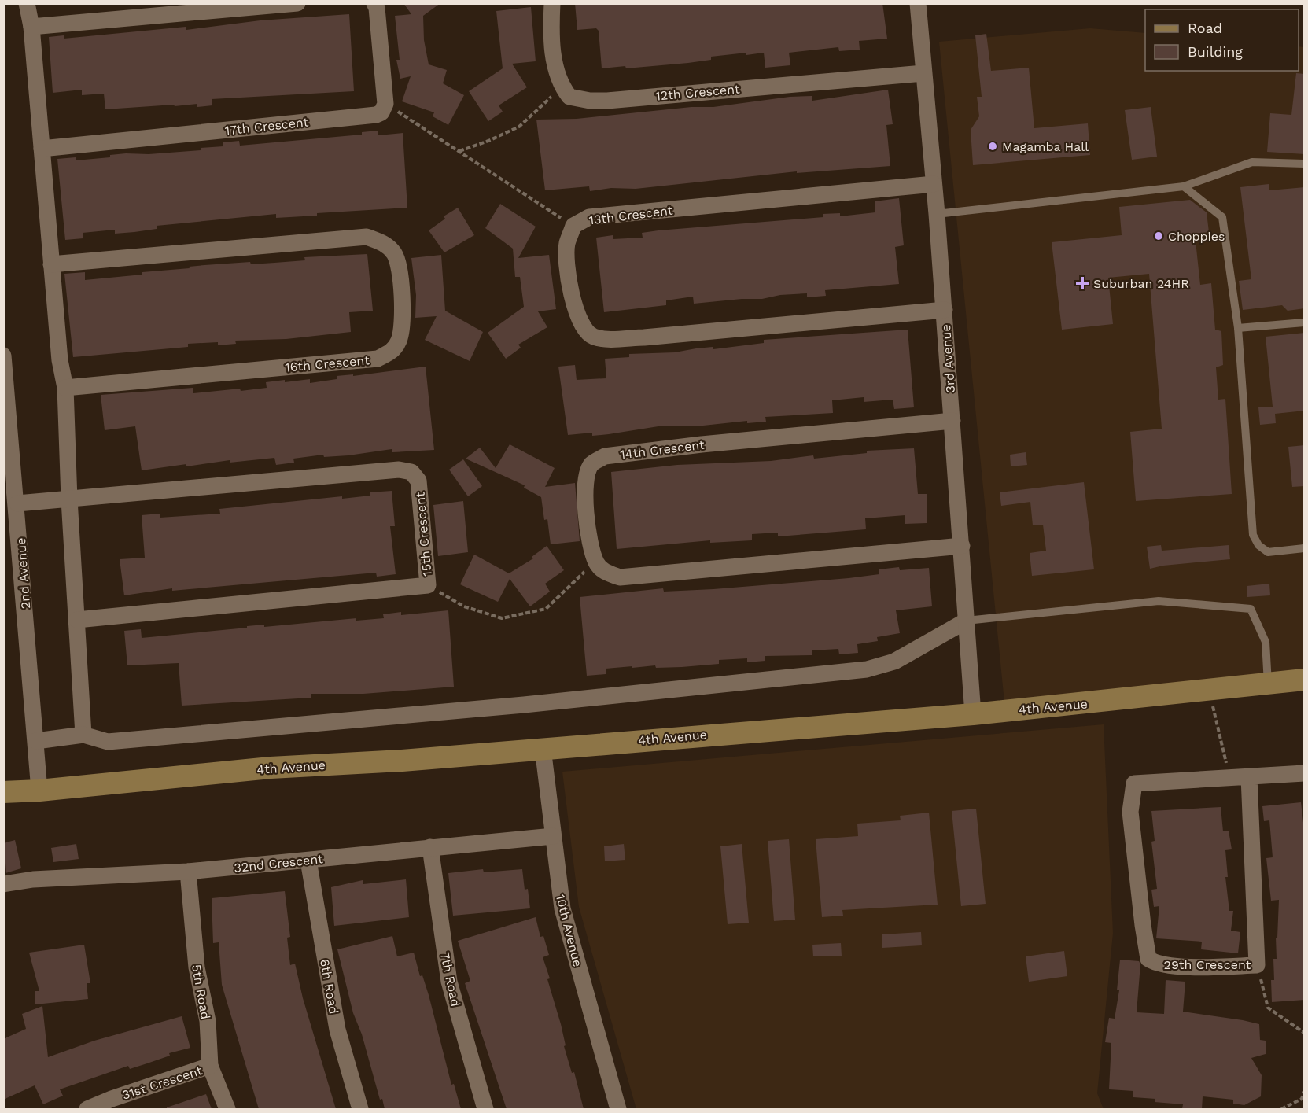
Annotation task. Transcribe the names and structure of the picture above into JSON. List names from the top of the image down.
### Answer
{
  "streets": {
    "street": [
      "12th Crescent",
      "17th Crescent",
      "13th Crescent",
      "3rd Avenue",
      "16th Crescent",
      "14th Crescent",
      "15th Crescent",
      "2nd Avenue",
      "4th Avenue",
      "32nd Crescent",
      "10th Avenue",
      "29th Crescent",
      "7th Road",
      "6th Road",
      "5th Road",
      "31st Crescent"
    ]
  },
  "crossings": [
    ["12th Crescent", "3rd Avenue"],
    ["13th Crescent", "3rd Avenue"],
    ["3rd Avenue", "14th Crescent"],
    ["3rd Avenue", "4th Avenue"],
    ["15th Crescent", "2nd Avenue"],
    ["2nd Avenue", "4th Avenue"],
    ["4th Avenue", "10th Avenue"],
    ["32nd Crescent", "10th Avenue"],
    ["32nd Crescent", "7th Road"],
    ["32nd Crescent", "6th Road"],
    ["32nd Crescent", "5th Road"],
    ["5th Road", "31st Crescent"]
  ],
  "places": {
    "other": ["Magamba Hall", "Choppies"],
    "health": ["Suburban 24HR"]
  },
  "legend": ["Road", "Building"]
}
